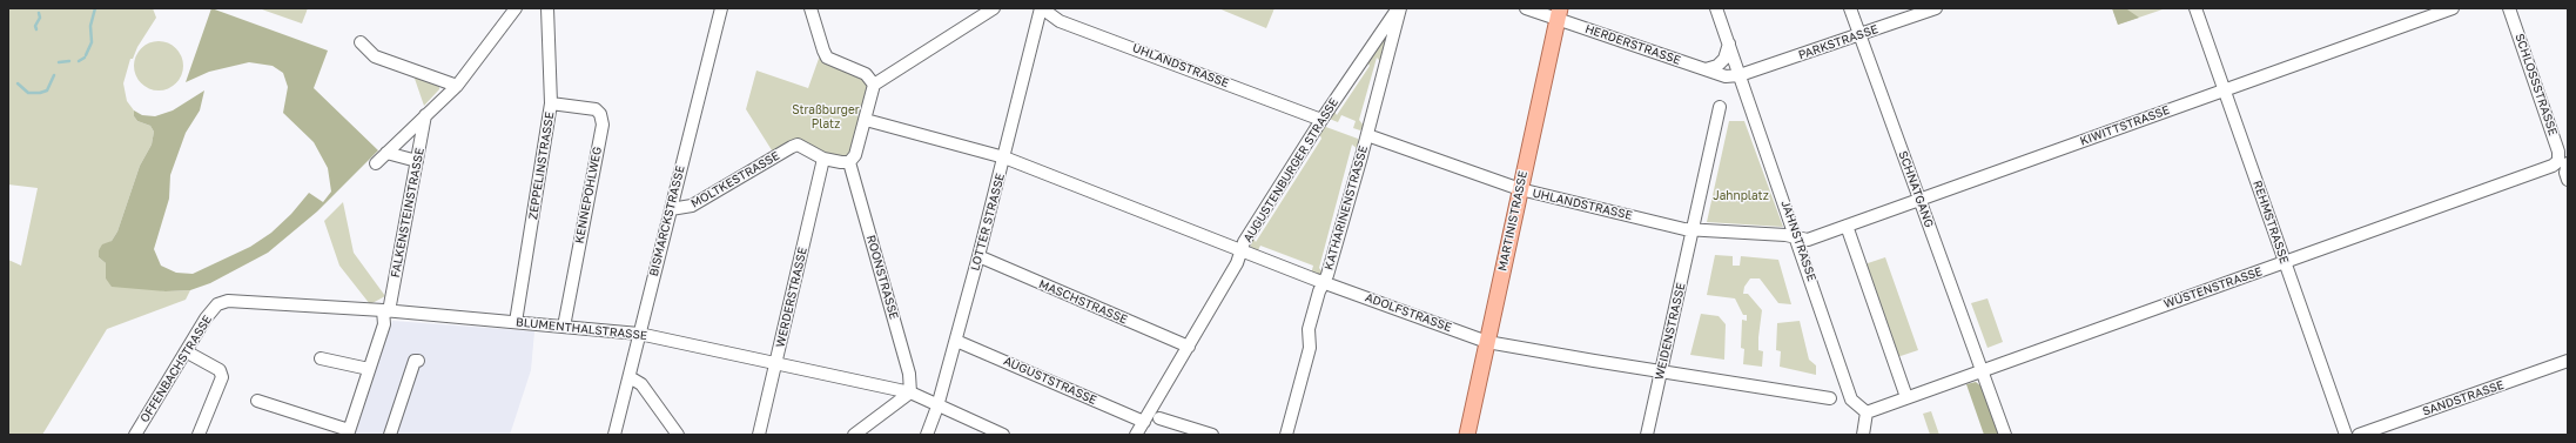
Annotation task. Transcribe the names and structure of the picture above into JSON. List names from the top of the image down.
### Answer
{
  "streets": {
    "main road": ["MARTINISTRASSE"],
    "street": [
      "PARKSTRASSE",
      "HERDERSTRASSE",
      "UHLANDSTRASSE",
      "SCHLOSSSTRASSE",
      "KIWITTSTRASSE",
      "ZEPPELINSTRASSE",
      "AUGUSTENBURGER STRASSE",
      "MOLTKESTRASSE",
      "SCHNATGANG",
      "KENNEPOHLWEG",
      "KATHARINENSTRASSE",
      "FALKENSTEINSTRASSE",
      "BISMARCKSTRASSE",
      "LOTTER STRASSE",
      "REHMSTRASSE",
      "JAHNSTRASSE",
      "ROONSTRASSE",
      "WÜSTENSTRASSE",
      "WERDERSTRASSE",
      "MASCHSTRASSE",
      "ADOLFSTRASSE",
      "BLUMENTHALSTRASSE",
      "WEIDENSTRASSE",
      "OFFENBACHSTRASSE",
      "AUGUSTSTRASSE",
      "SANDSTRASSE"
    ]
  },
  "crossings": [
    ["PARKSTRASSE", "HERDERSTRASSE"],
    ["PARKSTRASSE", "SCHNATGANG"],
    ["PARKSTRASSE", "JAHNSTRASSE"],
    ["HERDERSTRASSE", "MARTINISTRASSE"],
    ["HERDERSTRASSE", "JAHNSTRASSE"],
    ["UHLANDSTRASSE", "AUGUSTENBURGER STRASSE"],
    ["UHLANDSTRASSE", "KATHARINENSTRASSE"],
    ["UHLANDSTRASSE", "MARTINISTRASSE"],
    ["UHLANDSTRASSE", "LOTTER STRASSE"],
    ["UHLANDSTRASSE", "WEIDENSTRASSE"],
    ["SCHLOSSSTRASSE", "WÜSTENSTRASSE"],
    ["KIWITTSTRASSE", "SCHNATGANG"],
    ["KIWITTSTRASSE", "REHMSTRASSE"],
    ["KIWITTSTRASSE", "JAHNSTRASSE"],
    ["ZEPPELINSTRASSE", "KENNEPOHLWEG"],
    ["ZEPPELINSTRASSE", "BLUMENTHALSTRASSE"],
    ["AUGUSTENBURGER STRASSE", "KATHARINENSTRASSE"],
    ["AUGUSTENBURGER STRASSE", "MASCHSTRASSE"],
    ["AUGUSTENBURGER STRASSE", "ADOLFSTRASSE"],
    ["AUGUSTENBURGER STRASSE", "AUGUSTSTRASSE"],
    ["MOLTKESTRASSE", "BISMARCKSTRASSE"],
    ["MOLTKESTRASSE", "WERDERSTRASSE"],
    ["SCHNATGANG", "WÜSTENSTRASSE"],
    ["KENNEPOHLWEG", "BLUMENTHALSTRASSE"],
    ["KATHARINENSTRASSE", "ADOLFSTRASSE"],
    ["FALKENSTEINSTRASSE", "BLUMENTHALSTRASSE"],
    ["BISMARCKSTRASSE", "BLUMENTHALSTRASSE"],
    ["MARTINISTRASSE", "ADOLFSTRASSE"],
    ["LOTTER STRASSE", "MASCHSTRASSE"],
    ["LOTTER STRASSE", "ADOLFSTRASSE"],
    ["LOTTER STRASSE", "BLUMENTHALSTRASSE"],
    ["LOTTER STRASSE", "AUGUSTSTRASSE"],
    ["REHMSTRASSE", "WÜSTENSTRASSE"],
    ["JAHNSTRASSE", "WÜSTENSTRASSE"],
    ["ROONSTRASSE", "BLUMENTHALSTRASSE"],
    ["WERDERSTRASSE", "BLUMENTHALSTRASSE"],
    ["ADOLFSTRASSE", "WEIDENSTRASSE"],
    ["BLUMENTHALSTRASSE", "OFFENBACHSTRASSE"]
  ],
  "parks": ["Straßburger Platz", "Jahnplatz"]
}
